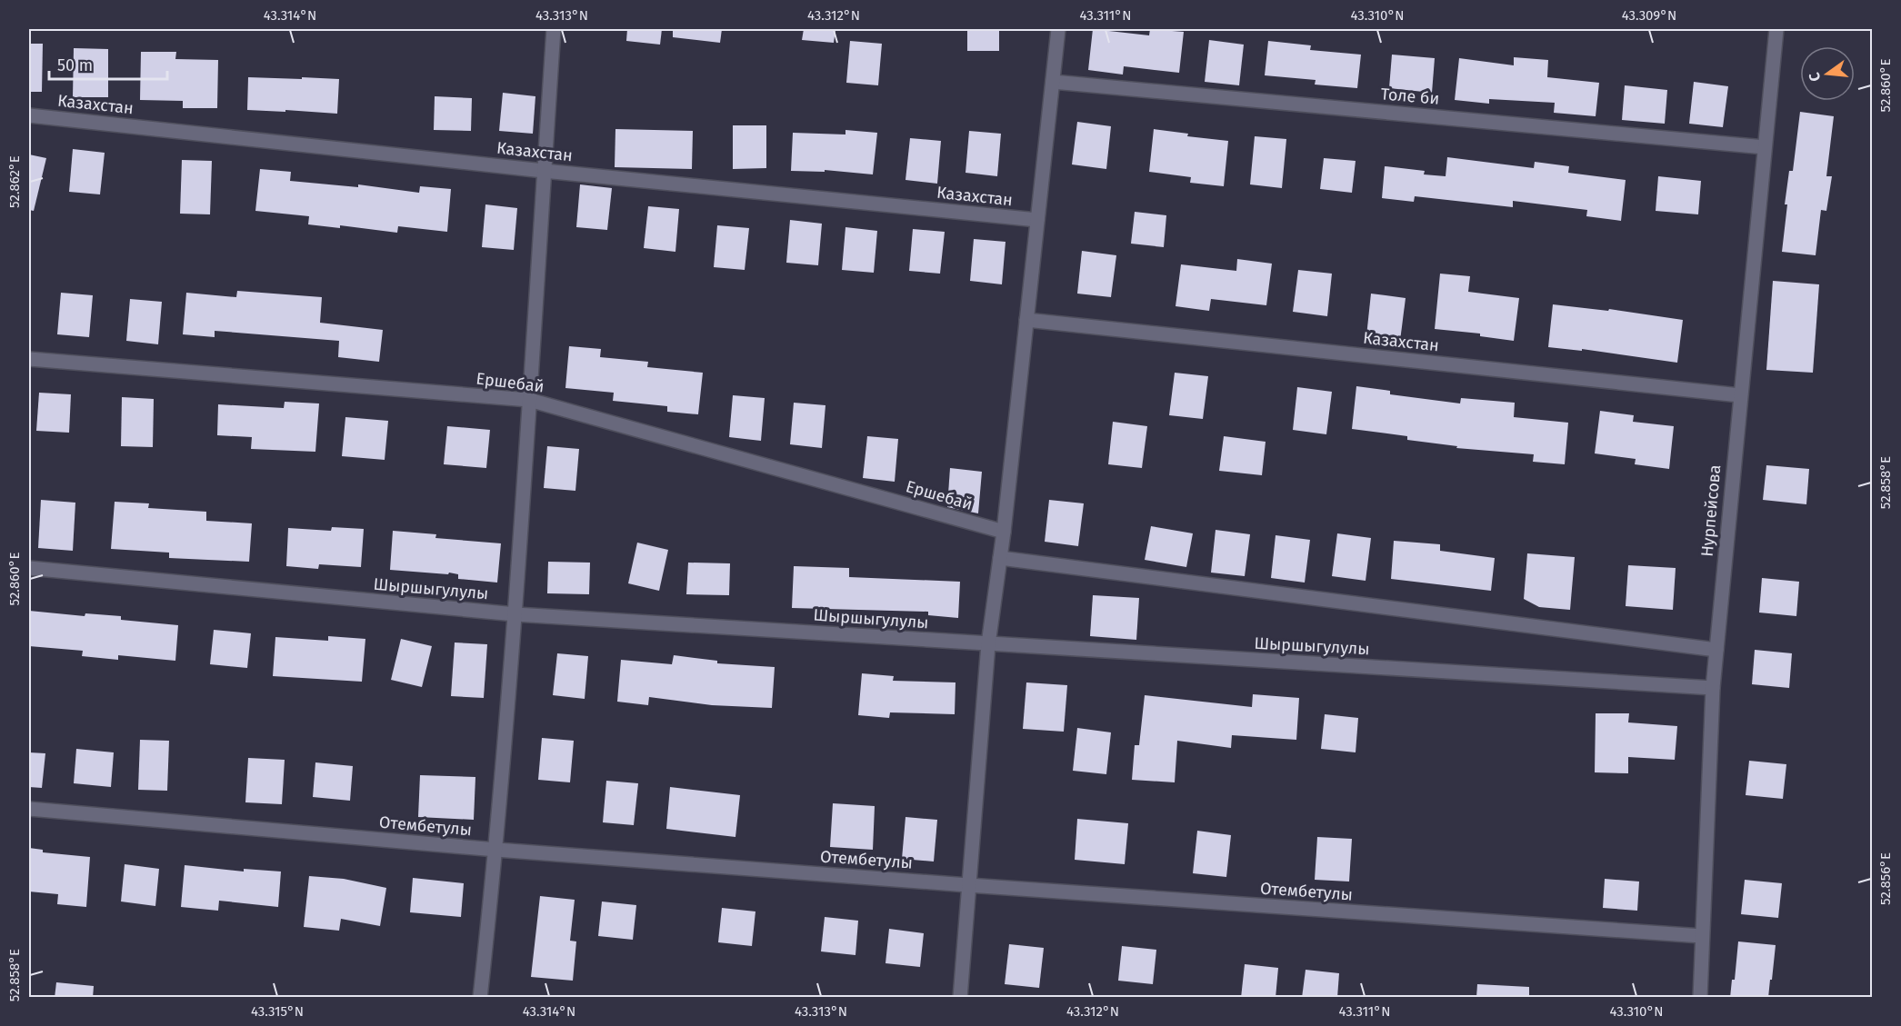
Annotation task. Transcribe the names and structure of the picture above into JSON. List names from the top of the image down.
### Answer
{
  "streets": {
    "street": [
      "Толе би",
      "Казахстан",
      "Ершебай",
      "Нурпейсова",
      "Шыршыгулулы",
      "Отембетулы"
    ]
  },
  "crossings": [
    ["Толе би", "Нурпейсова"],
    ["Казахстан", "Нурпейсова"],
    ["Нурпейсова", "Шыршыгулулы"],
    ["Нурпейсова", "Отембетулы"]
  ],
  "scale_bar": "50 m",
  "north": "left",
  "coordinates": [
    "43.314°N",
    "43.313°N",
    "43.312°N",
    "43.311°N",
    "43.310°N",
    "43.309°N",
    "52.860°E",
    "52.862°E",
    "52.858°E",
    "52.856°E",
    "43.315°N"
  ]
}
